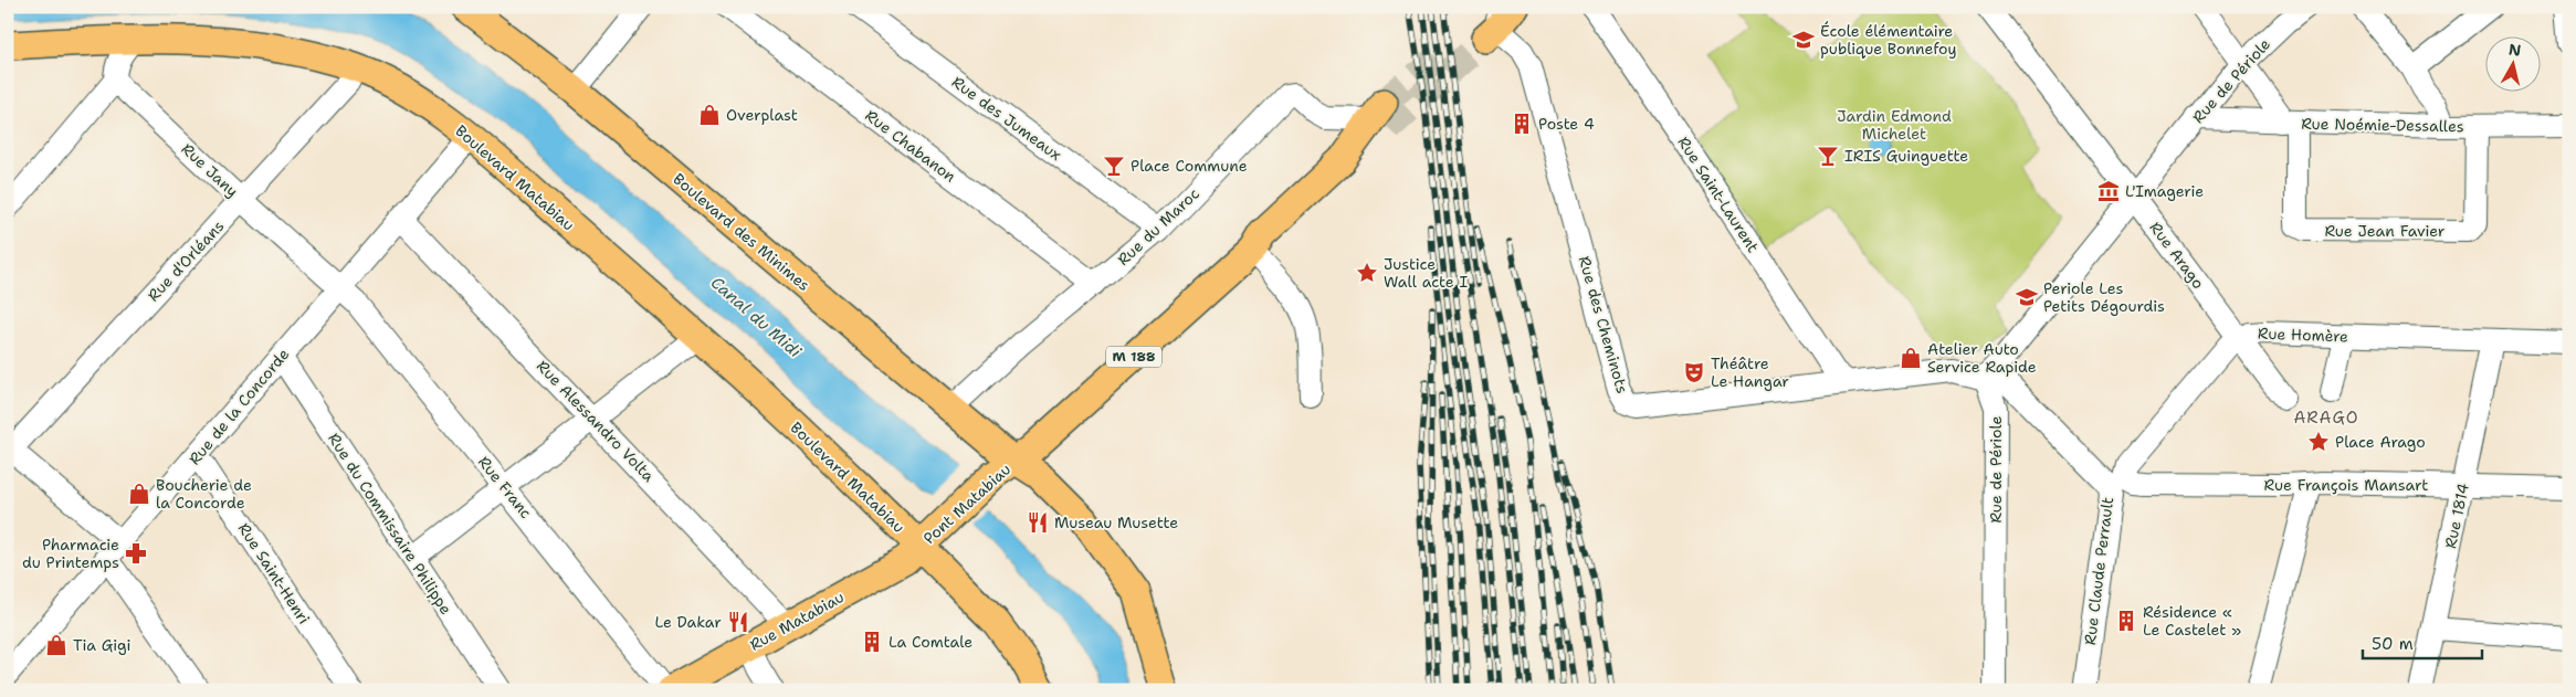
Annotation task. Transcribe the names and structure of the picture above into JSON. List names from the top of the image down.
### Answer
{
  "streets": {
    "main road": [
      "Boulevard Matabiau",
      "Boulevard des Minimes",
      "M 188",
      "Pont Matabiau",
      "Rue Matabiau"
    ],
    "street": [
      "Rue de Périole",
      "Rue des Jumeaux",
      "Rue Noémie-Dessalles",
      "Rue Chabanon",
      "Rue Jany",
      "Rue Saint-Laurent",
      "Rue du Maroc",
      "Rue Jean Favier",
      "Rue Arago",
      "Rue d'Orléans",
      "Rue des Cheminots",
      "Rue Homère",
      "Rue de la Concorde",
      "Rue Alessandro Volta",
      "Rue François Mansart",
      "Rue Franc",
      "Rue 1814",
      "Rue du Commissaire Philippe",
      "Rue Claude Perrault",
      "Rue Saint-Henri"
    ]
  },
  "crossings": [
    ["Rue de Périole", "Rue Noémie-Dessalles"],
    ["Rue de Périole", "Rue Arago"],
    ["Rue de Périole", "Rue des Cheminots"],
    ["Rue de Périole", "Rue Claude Perrault"],
    ["Rue des Jumeaux", "Rue du Maroc"],
    ["Rue Noémie-Dessalles", "Rue Jean Favier"],
    ["Rue Chabanon", "Rue du Maroc"],
    ["Rue Jany", "Rue d'Orléans"],
    ["Rue Jany", "Rue de la Concorde"],
    ["Rue Jany", "Rue Franc"],
    ["Boulevard Matabiau", "Rue d'Orléans"],
    ["Boulevard Matabiau", "Rue de la Concorde"],
    ["Boulevard Matabiau", "Pont Matabiau"],
    ["Boulevard Matabiau", "Rue Matabiau"],
    ["Rue Saint-Laurent", "Rue des Cheminots"],
    ["Rue du Maroc", "Boulevard des Minimes"],
    ["Rue du Maroc", "M 188"],
    ["Boulevard des Minimes", "M 188"],
    ["Boulevard des Minimes", "Pont Matabiau"],
    ["Rue Arago", "Rue Homère"],
    ["Rue des Cheminots", "Rue Claude Perrault"],
    ["Rue Homère", "Rue François Mansart"],
    ["Rue Homère", "Rue 1814"],
    ["Rue Homère", "Rue Claude Perrault"],
    ["M 188", "Pont Matabiau"],
    ["Rue de la Concorde", "Rue Alessandro Volta"],
    ["Rue de la Concorde", "Rue Franc"],
    ["Rue de la Concorde", "Rue du Commissaire Philippe"],
    ["Rue de la Concorde", "Rue Saint-Henri"],
    ["Rue Alessandro Volta", "Rue Matabiau"],
    ["Rue François Mansart", "Rue 1814"],
    ["Rue François Mansart", "Rue Claude Perrault"],
    ["Pont Matabiau", "Rue Matabiau"]
  ],
  "districts": ["ARAGO"],
  "water": ["Canal du Midi"],
  "parks": ["Jardin Edmond Michelet"],
  "places": {
    "school or university": ["École élémentaire publique Bonnefoy", "Periole Les Petits Dégourdis"],
    "shop": [
      "Overplast",
      "Atelier Auto Service Rapide",
      "Boucherie de la Concorde",
      "Tia Gigi"
    ],
    "building": ["Poste 4", "Résidence « Le Castelet »", "La Comtale"],
    "bar": ["IRIS Guinguette", "Place Commune"],
    "museum": ["L'Imagerie"],
    "place": ["Justice Wall acte I", "Place Arago"],
    "theatre": ["Théâtre Le Hangar"],
    "restaurant": ["Museau Musette", "Le Dakar"],
    "pharmacy": ["Pharmacie du Printemps"]
  },
  "scale_bar": "50 m",
  "north": "top"
}
